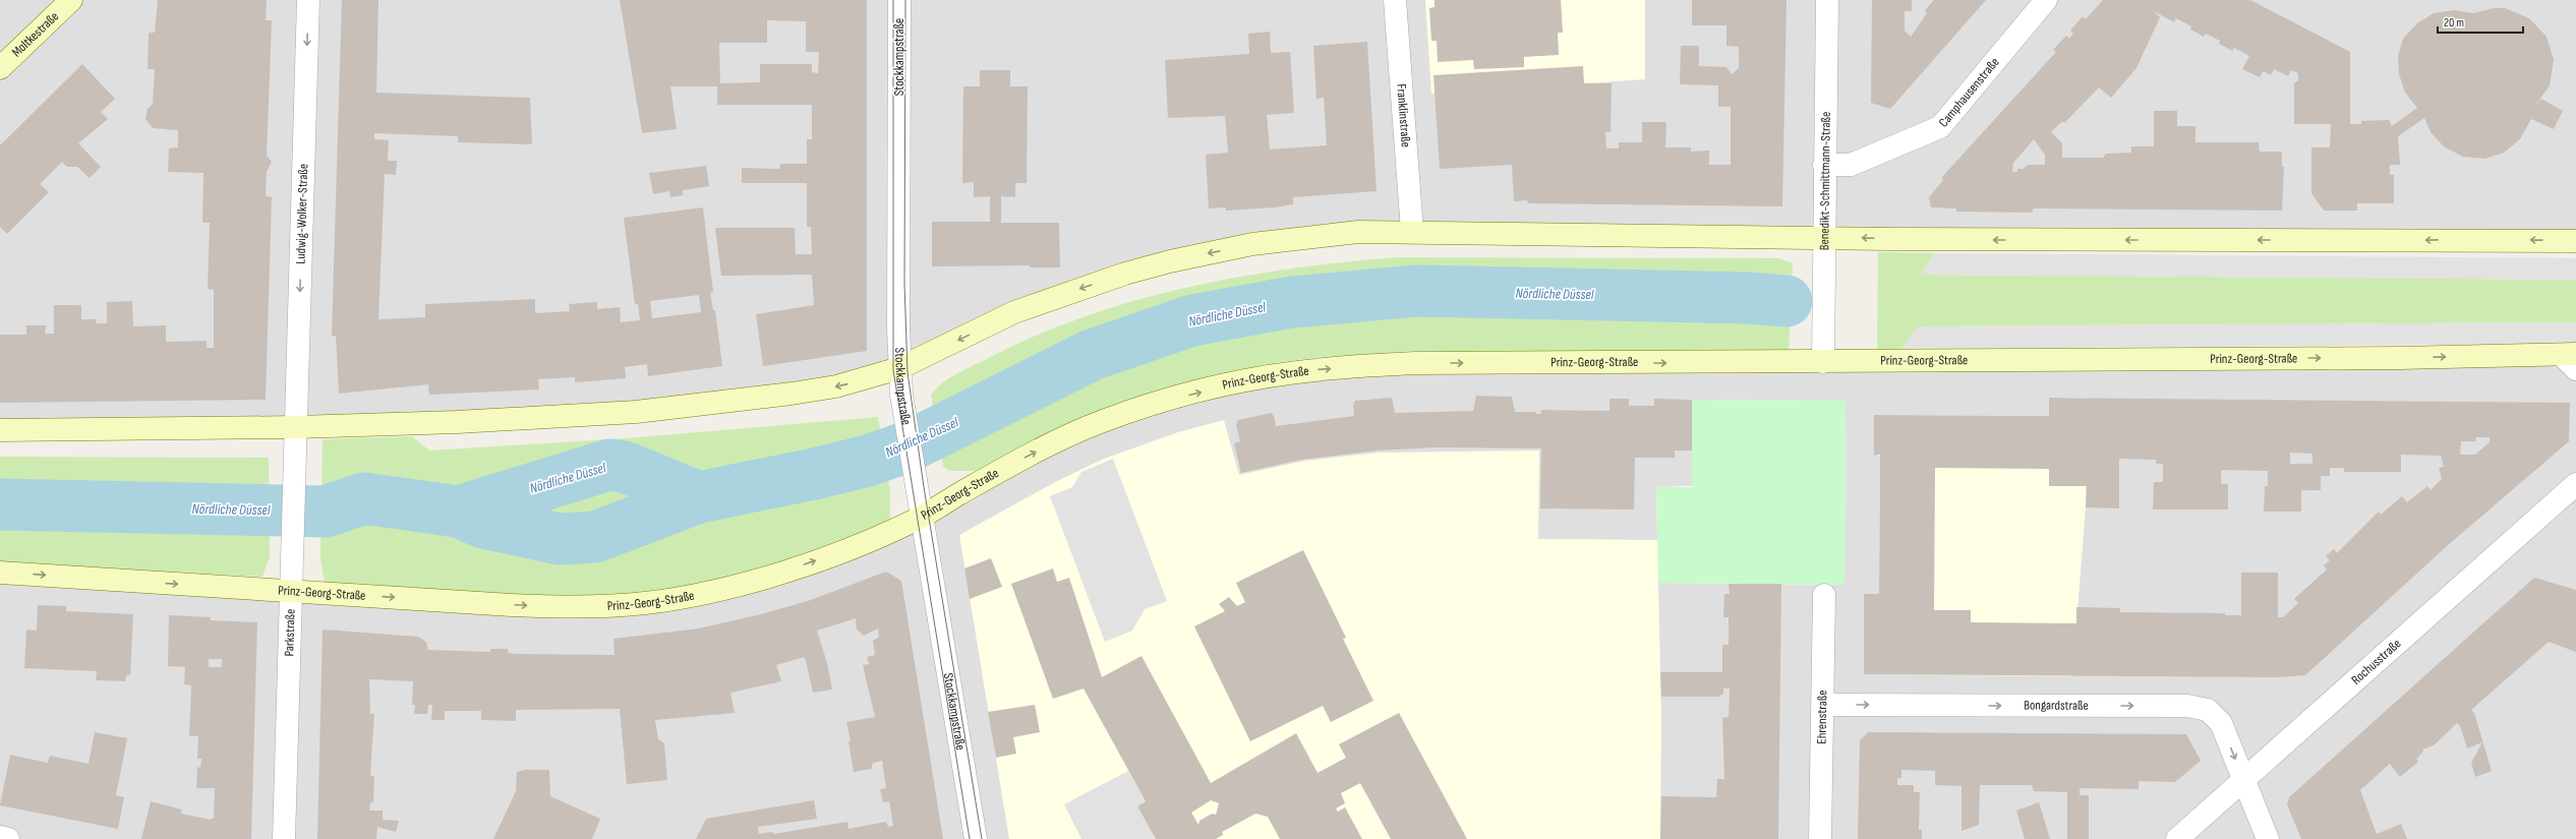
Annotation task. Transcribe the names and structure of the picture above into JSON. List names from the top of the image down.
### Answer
{
  "streets": {
    "main road": ["Moltkestraße", "Prinz-Georg-Straße"],
    "street": [
      "Stockkampstraße",
      "Camphausenstraße",
      "Franklinstraße",
      "Benedikt-Schmittmann-Straße",
      "Ludwig-Wolker-Straße",
      "Parkstraße",
      "Rochusstraße",
      "Bongardstraße",
      "Ehrenstraße"
    ]
  },
  "crossings": [
    ["Stockkampstraße", "Prinz-Georg-Straße"],
    ["Camphausenstraße", "Benedikt-Schmittmann-Straße"],
    ["Benedikt-Schmittmann-Straße", "Prinz-Georg-Straße"],
    ["Ludwig-Wolker-Straße", "Parkstraße"],
    ["Prinz-Georg-Straße", "Parkstraße"],
    ["Rochusstraße", "Bongardstraße"],
    ["Bongardstraße", "Ehrenstraße"]
  ],
  "one_way": ["Ludwig-Wolker-Straße", "Bongardstraße"],
  "water": ["Nördliche Düssel"],
  "scale_bar": "20 m"
}
